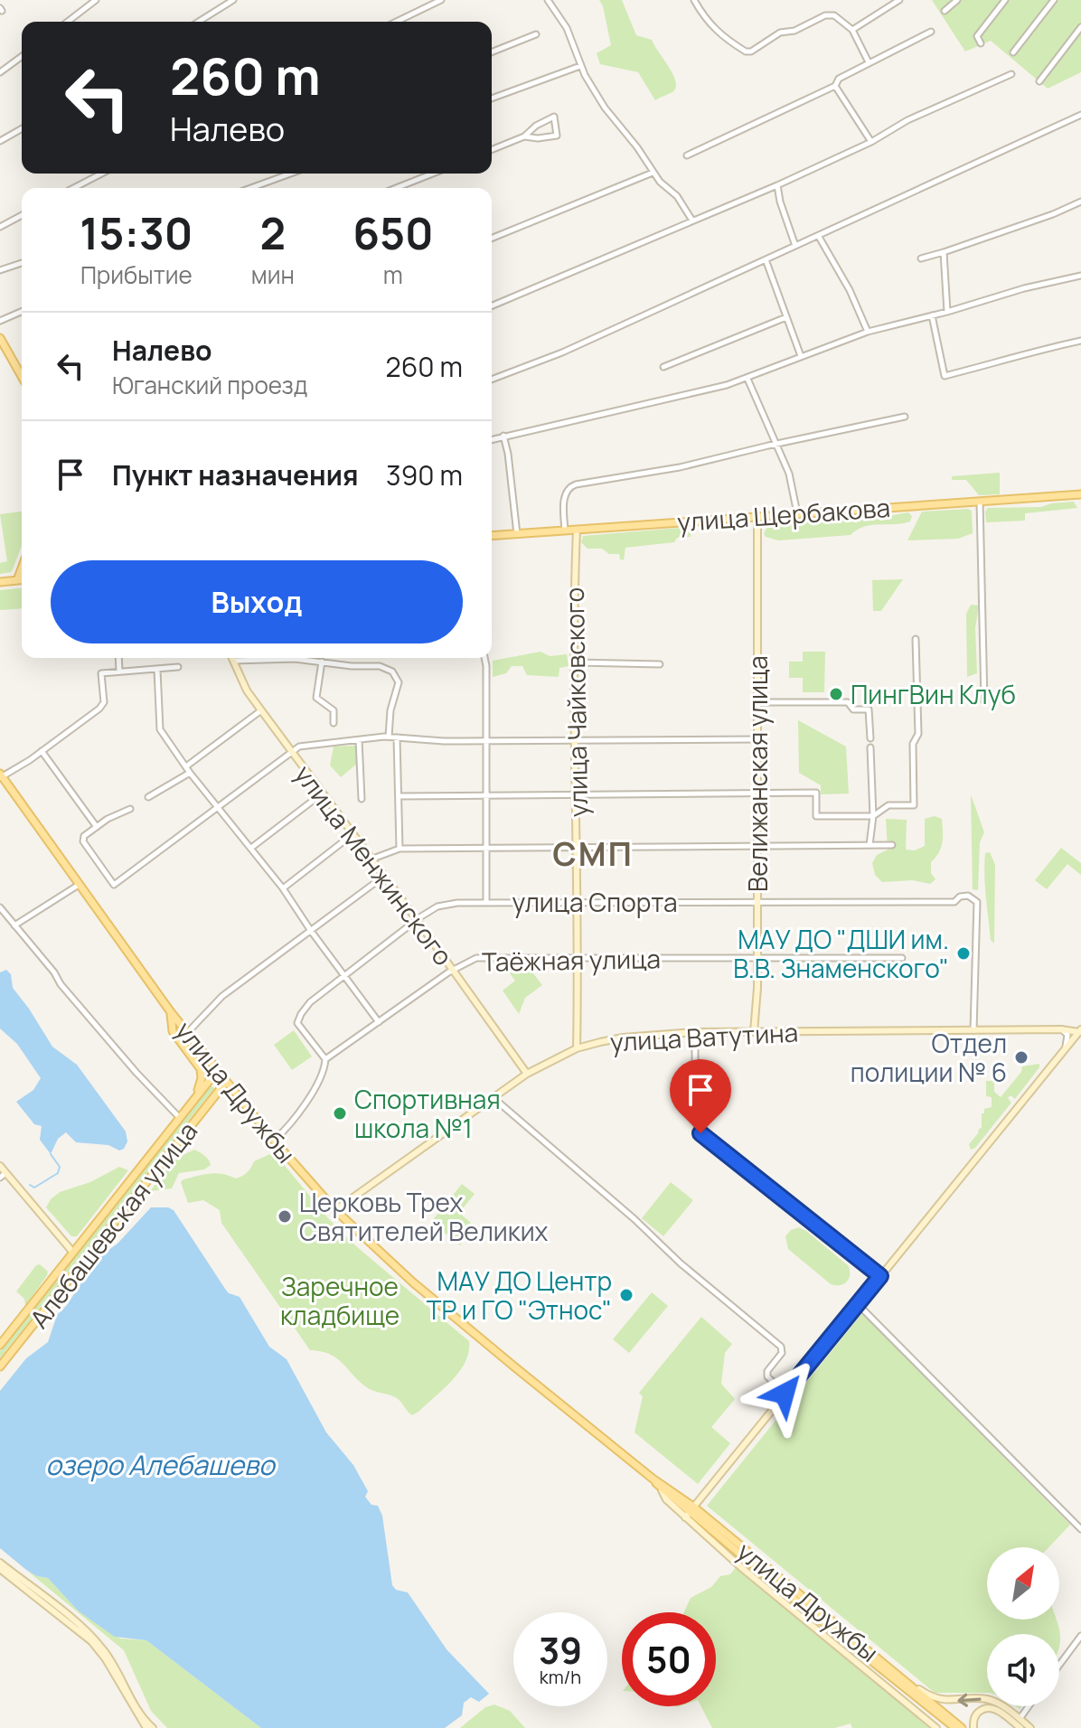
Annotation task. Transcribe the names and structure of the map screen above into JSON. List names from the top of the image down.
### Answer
{
  "streets": {
    "main road": [
      "улица Щербакова",
      "улица Чайковского",
      "Велижанская улица",
      "улица Менжинского",
      "улица Ватутина",
      "улица Дружбы",
      "Алебашевская улица"
    ],
    "street": ["улица Спорта", "Таёжная улица"]
  },
  "crossings": [
    ["улица Щербакова", "улица Чайковского"],
    ["улица Щербакова", "Велижанская улица"],
    ["улица Чайковского", "улица Спорта"],
    ["улица Чайковского", "Таёжная улица"],
    ["улица Чайковского", "улица Ватутина"],
    ["Велижанская улица", "улица Спорта"],
    ["Велижанская улица", "Таёжная улица"],
    ["Велижанская улица", "улица Ватутина"],
    ["улица Менжинского", "улица Спорта"],
    ["улица Менжинского", "Таёжная улица"],
    ["улица Менжинского", "улица Ватутина"],
    ["улица Спорта", "Таёжная улица"],
    ["улица Спорта", "улица Ватутина"],
    ["улица Ватутина", "улица Дружбы"],
    ["улица Дружбы", "Алебашевская улица"]
  ],
  "districts": ["СМП"],
  "water": ["озеро Алебашево"],
  "parks": ["Заречное кладбище"],
  "places": [
    "ПингВин Клуб",
    "МАУ ДО \"ДШИ им. В.В. Знаменского\"",
    "Отдел полиции № 6",
    "Спортивная школа №1",
    "Церковь Трех Святителей Великих",
    "МАУ ДО Центр ТР и ГО \"Этнос\""
  ],
  "north": "top right",
  "page": {
    "turn": ["260 m", "Налево"],
    "eta": [
      "15:30",
      "Прибытие",
      "2",
      "мин",
      "650",
      "m"
    ],
    "list": [
      {
        "name": "Налево",
        "note": "Юганский проезд",
        "value": "260 m"
      },
      {
        "name": "Пункт назначения",
        "value": "390 m"
      }
    ],
    "buttons": "Выход",
    "speed": "39 km/h",
    "limit": "50"
  }
}
